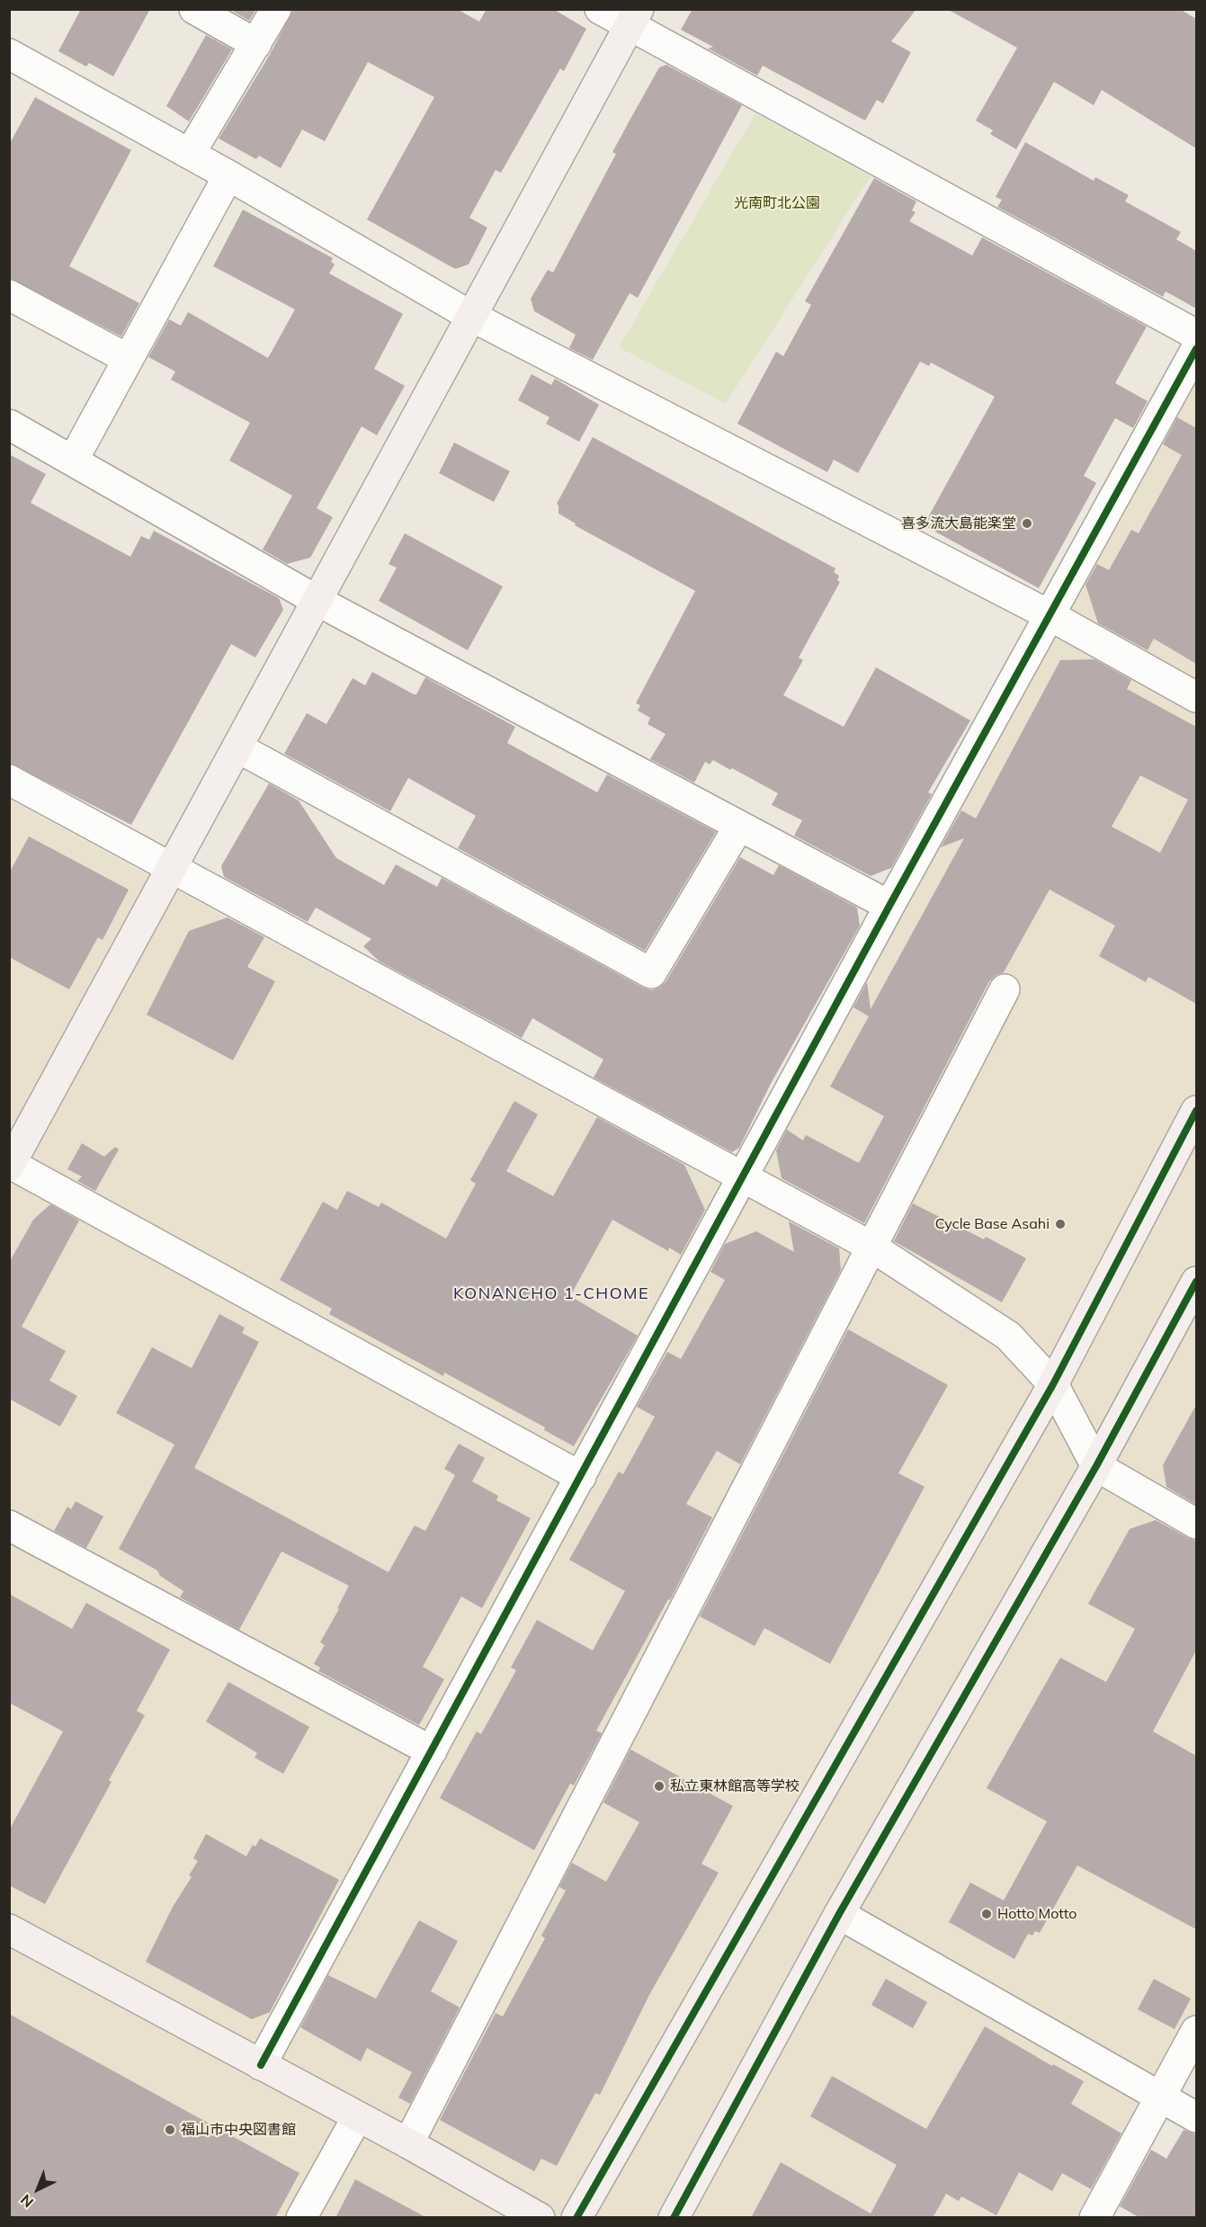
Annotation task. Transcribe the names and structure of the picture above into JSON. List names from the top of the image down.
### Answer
{
  "districts": ["KONANCHO 1-CHOME"],
  "parks": ["光南町北公園"],
  "places": [
    "喜多流大島能楽堂",
    "Cycle Base Asahi",
    "私立東林館高等学校",
    "Hotto Motto",
    "福山市中央図書館"
  ],
  "north": "bottom left"
}
